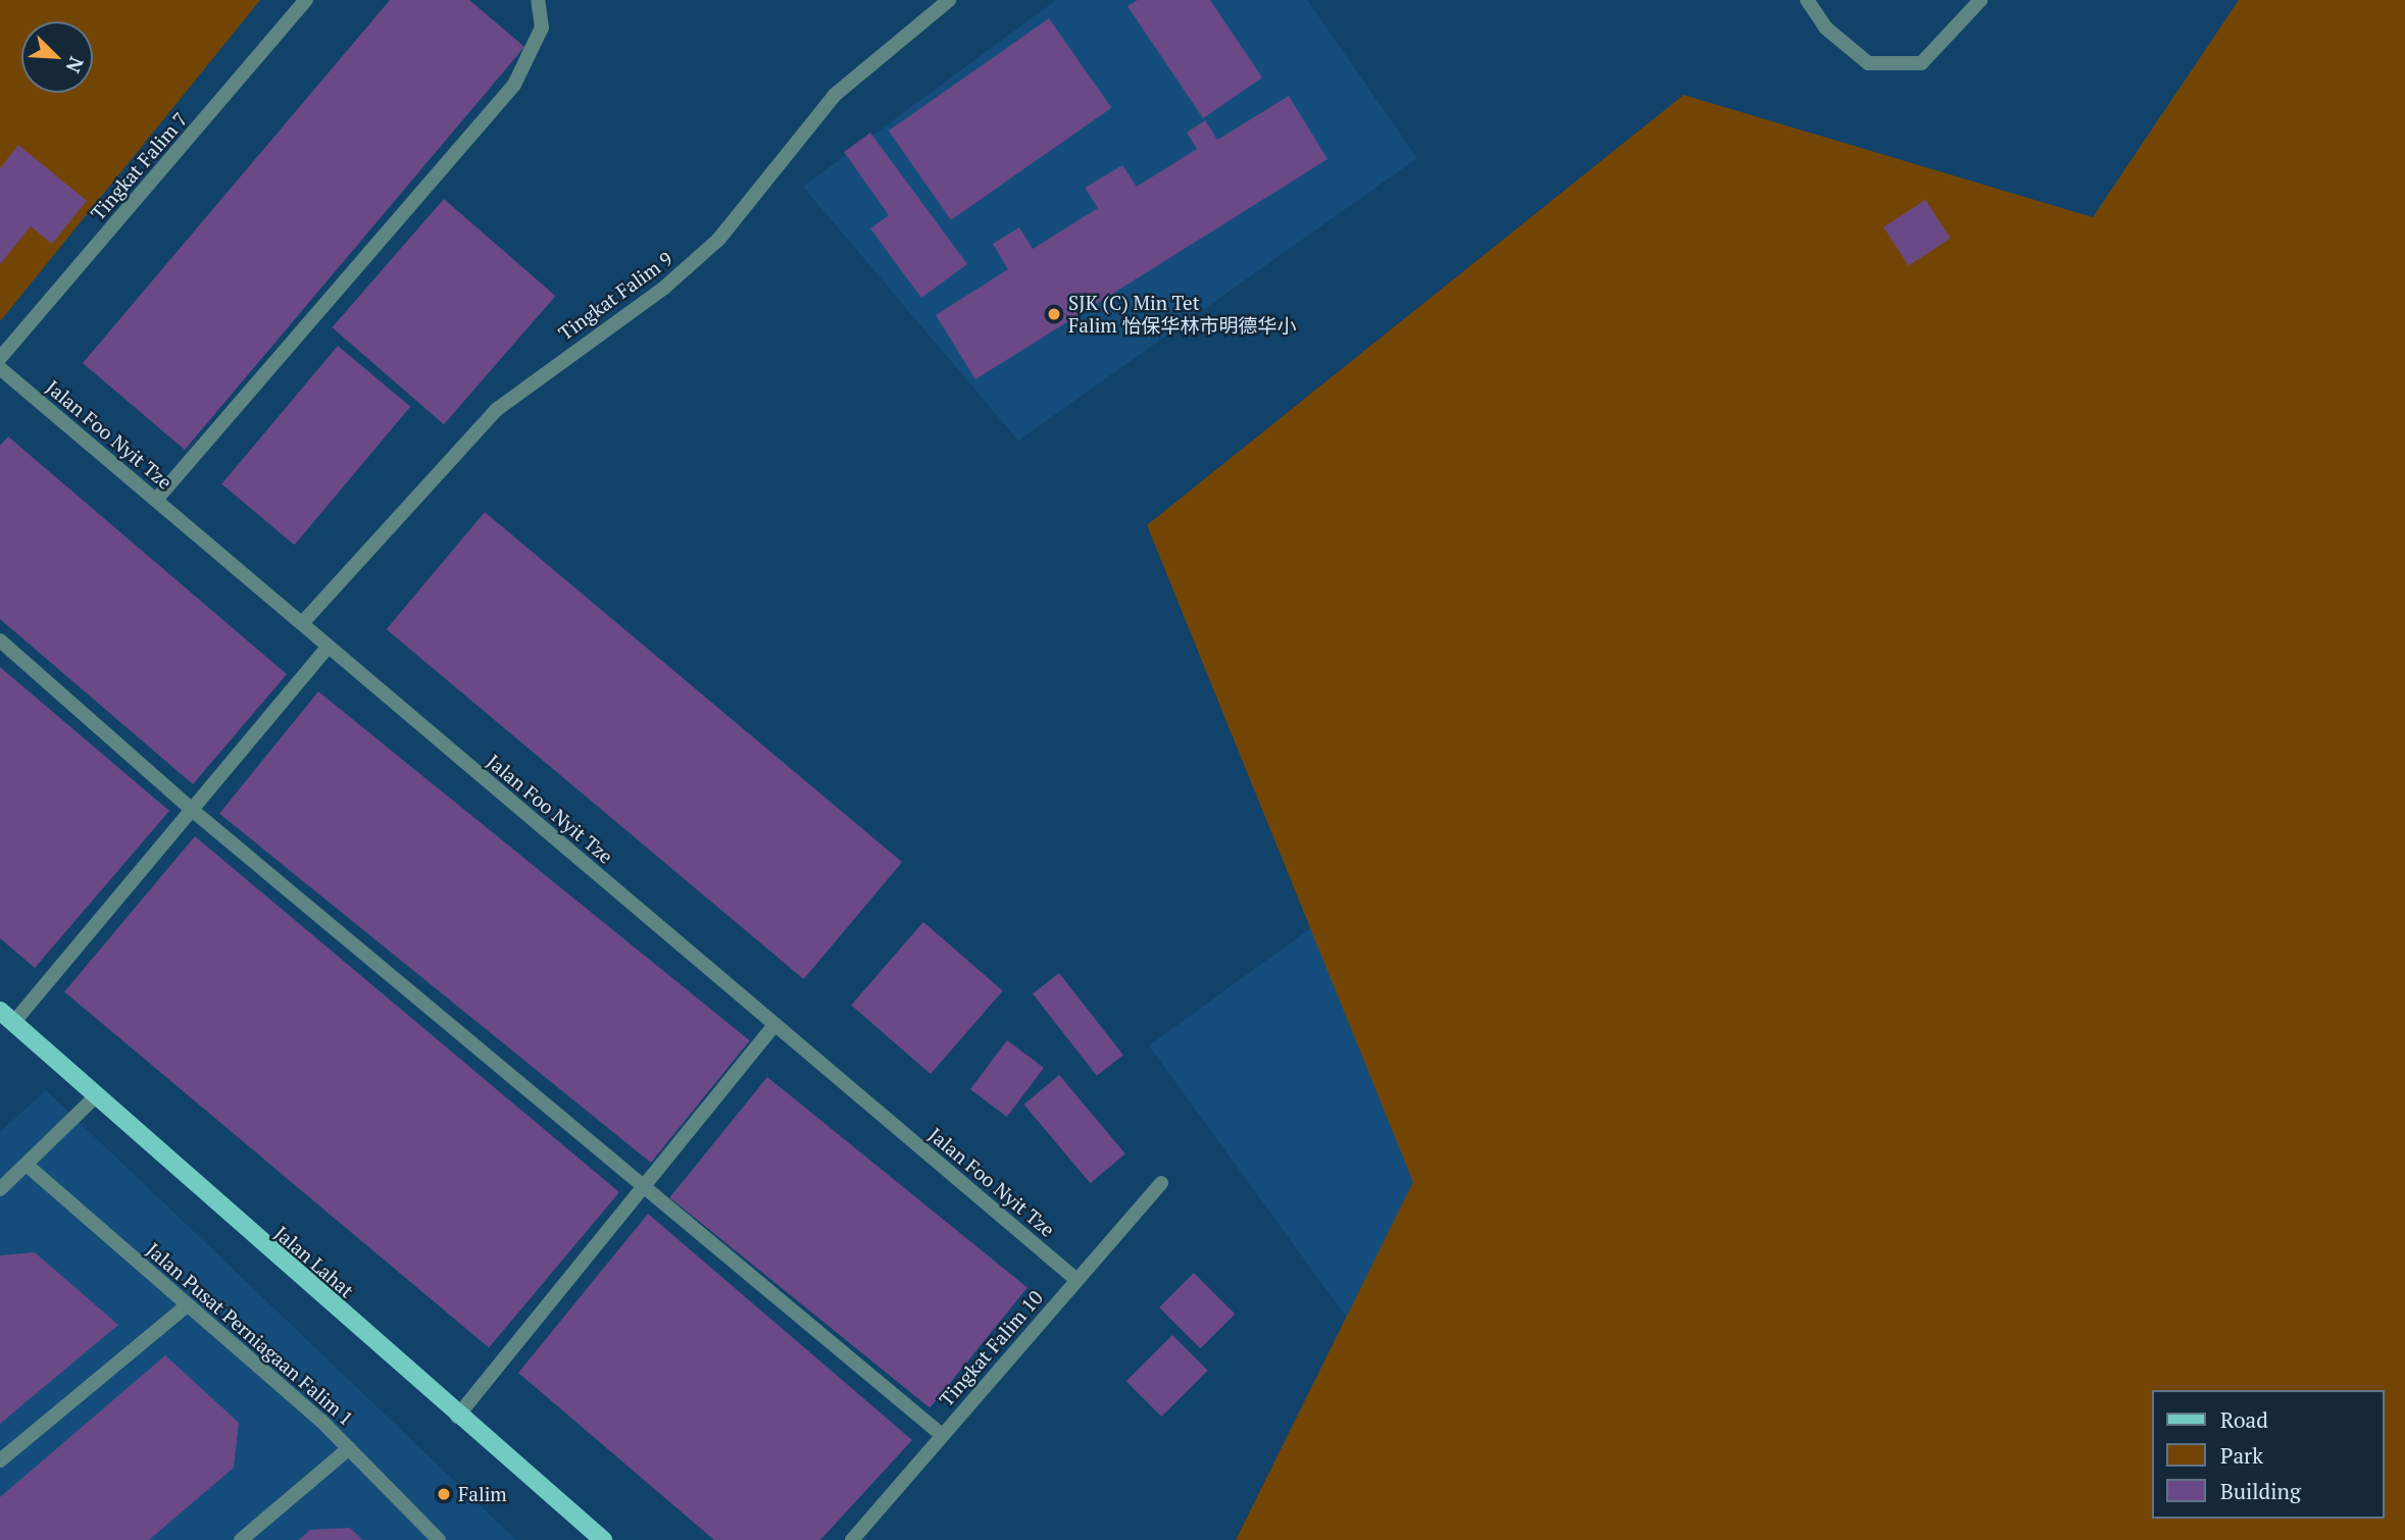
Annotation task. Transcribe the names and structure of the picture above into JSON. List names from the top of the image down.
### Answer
{
  "streets": {
    "main road": ["Jalan Lahat"],
    "street": [
      "Tingkat Falim 7",
      "Tingkat Falim 9",
      "Jalan Foo Nyit Tze",
      "Jalan Pusat Perniagaan Falim 1",
      "Tingkat Falim 10"
    ]
  },
  "crossings": [
    ["Tingkat Falim 9", "Jalan Foo Nyit Tze"],
    ["Jalan Foo Nyit Tze", "Tingkat Falim 10"]
  ],
  "places": ["SJK (C) Min Tet Falim 怡保华林市明德华小", "Falim"],
  "legend": ["Road", "Park", "Building"],
  "north": "bottom right"
}
